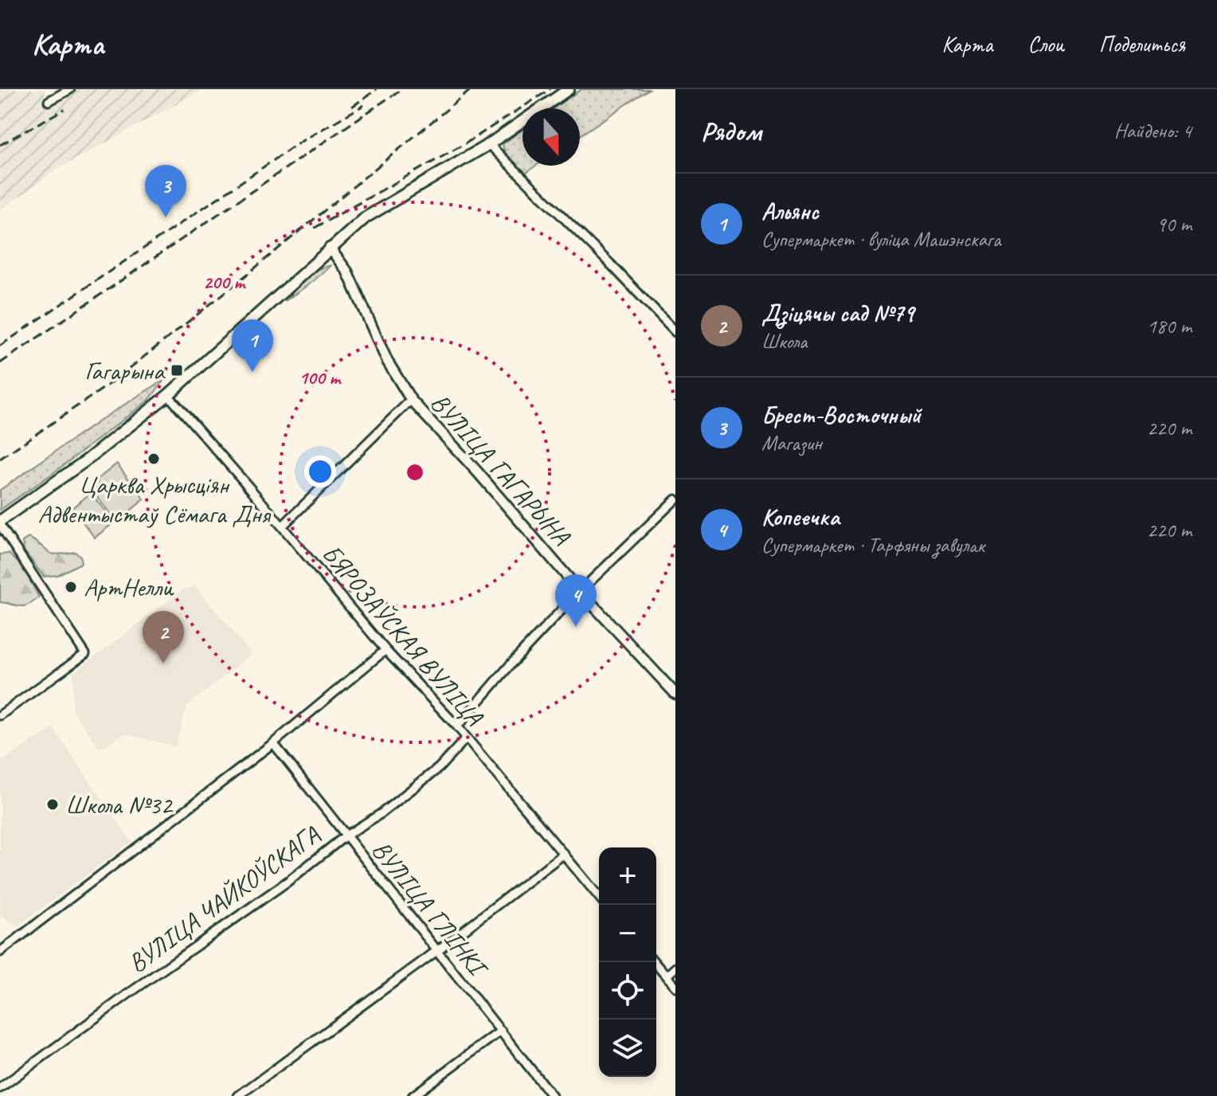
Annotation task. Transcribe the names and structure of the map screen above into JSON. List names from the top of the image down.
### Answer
{
  "streets": {
    "street": [
      "ВУЛІЦА ГАГАРЫНА",
      "БЯРОЗАЎСКАЯ ВУЛІЦА",
      "ВУЛІЦА ЧАЙКОЎСКАГА",
      "ВУЛІЦА ГЛІНКІ"
    ]
  },
  "crossings": [
    ["БЯРОЗАЎСКАЯ ВУЛІЦА", "ВУЛІЦА ЧАЙКОЎСКАГА"],
    ["ВУЛІЦА ЧАЙКОЎСКАГА", "ВУЛІЦА ГЛІНКІ"]
  ],
  "places": {
    "transit": ["Гагарына"],
    "other": ["Царква Хрысціян Адвентыстаў Сёмага Дня", "АртНелли", "Школа №32"]
  },
  "north": "bottom",
  "page": {
    "header": "Карта",
    "nav": ["Карта", "Слои", "Поделиться"],
    "heading": ["Рядом", "Найдено: 4"],
    "pins": [
      "3",
      "1",
      "4",
      "2"
    ],
    "list": [
      {
        "mark": "1",
        "name": "Альянс",
        "note": "Супермаркет · вуліца Машэнскага",
        "value": "90 m"
      },
      {
        "mark": "2",
        "name": "Дзіцячы сад №79",
        "note": "Школа",
        "value": "180 m"
      },
      {
        "mark": "3",
        "name": "Брест-Восточный",
        "note": "Магазин",
        "value": "220 m"
      },
      {
        "mark": "4",
        "name": "Копеечка",
        "note": "Супермаркет · Тарфяны завулак",
        "value": "220 m"
      }
    ],
    "map_buttons": ["+", "−"]
  },
  "rings": ["200 m", "100 m"]
}
